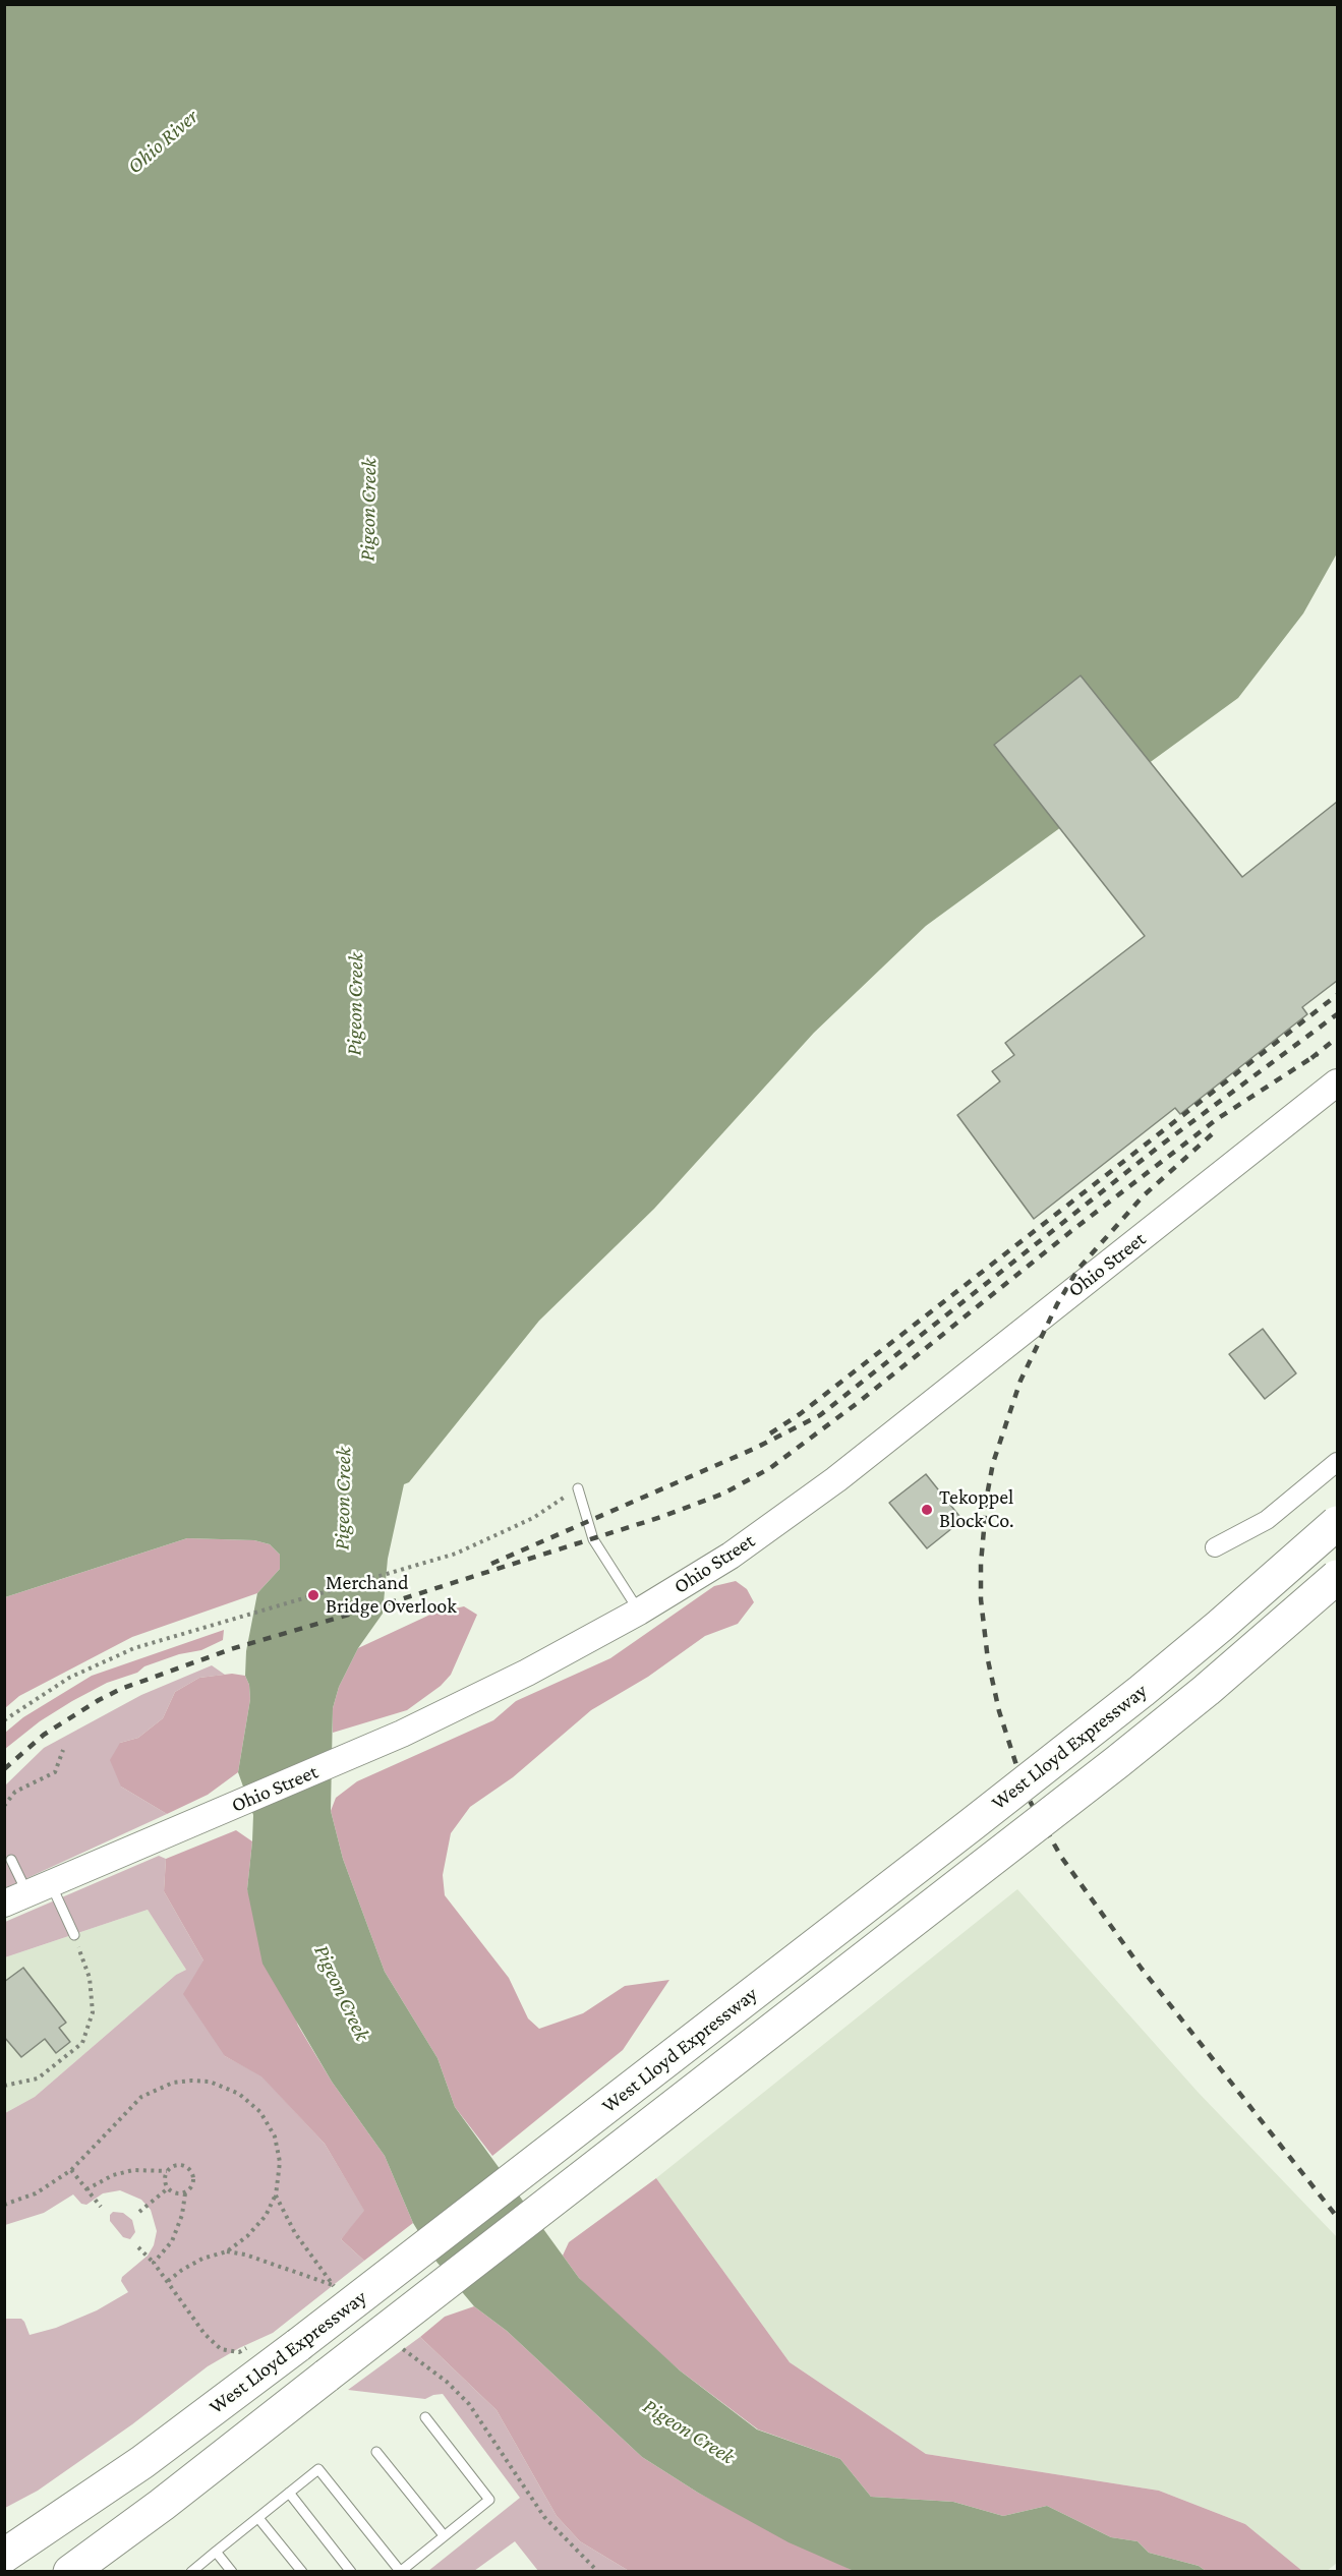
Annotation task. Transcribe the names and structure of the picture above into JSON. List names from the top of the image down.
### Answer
{
  "streets": {
    "highway": ["West Lloyd Expressway"],
    "street": ["Ohio Street"]
  },
  "water": ["Ohio River", "Pigeon Creek"],
  "places": ["Tekoppel Block Co.", "Merchand Bridge Overlook"]
}
